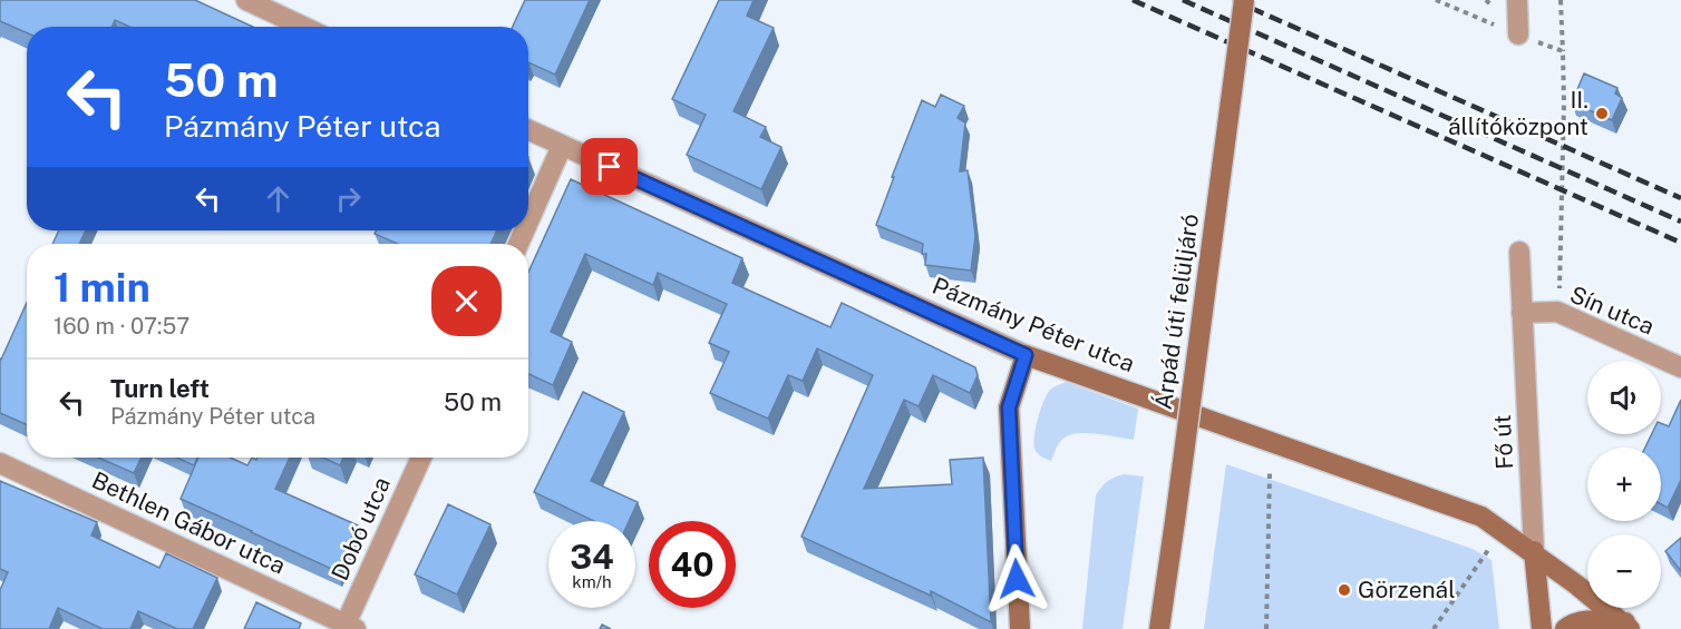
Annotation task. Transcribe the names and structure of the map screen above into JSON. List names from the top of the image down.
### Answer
{
  "streets": {
    "street": [
      "Sín utca",
      "Árpád úti felüljáró",
      "Pázmány Péter utca",
      "Fő út",
      "Bethlen Gábor utca",
      "Dobó utca"
    ]
  },
  "crossings": [
    ["Sín utca", "Fő út"],
    ["Pázmány Péter utca", "Fő út"],
    ["Bethlen Gábor utca", "Dobó utca"]
  ],
  "places": ["II. állítóközpont", "Görzenál"],
  "page": {
    "turn": ["50 m", "Pázmány Péter utca"],
    "heading": ["1 min", "160 m · 07:57"],
    "list": [
      {
        "name": "Turn left",
        "note": "Pázmány Péter utca",
        "value": "50 m"
      }
    ],
    "map_buttons": ["+", "−"],
    "speed": "34 km/h",
    "limit": "40"
  }
}
